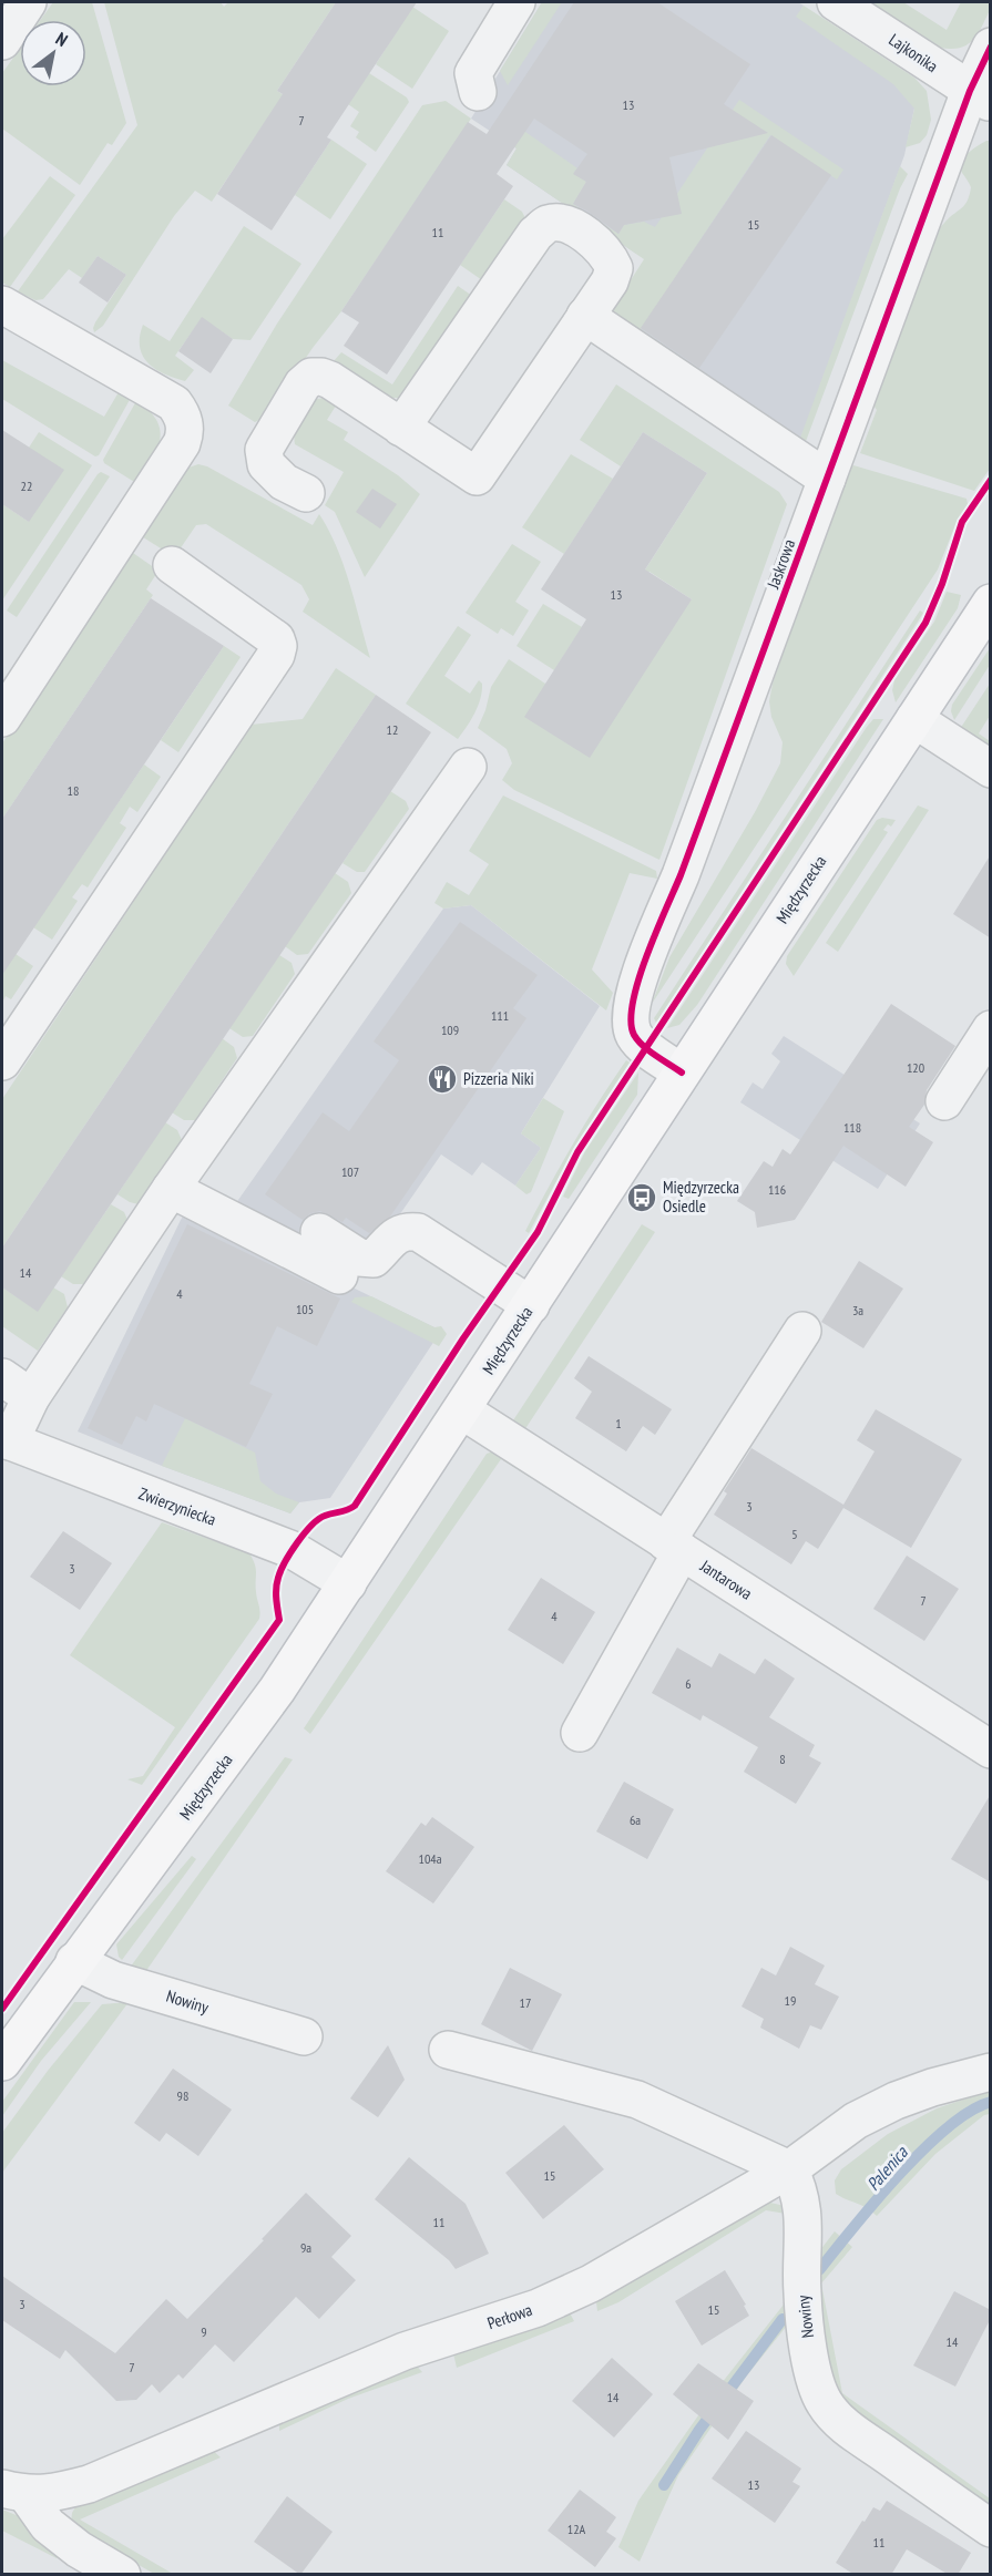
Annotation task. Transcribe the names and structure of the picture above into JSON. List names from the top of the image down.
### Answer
{
  "streets": {
    "main road": ["Międzyrzecka"],
    "street": [
      "Lajkonika",
      "Jaskrowa",
      "Zwierzyniecka",
      "Jantarowa",
      "Nowiny",
      "Perłowa"
    ]
  },
  "crossings": [
    ["Lajkonika", "Jaskrowa"],
    ["Jaskrowa", "Międzyrzecka"],
    ["Międzyrzecka", "Zwierzyniecka"],
    ["Międzyrzecka", "Jantarowa"],
    ["Międzyrzecka", "Nowiny"],
    ["Nowiny", "Perłowa"]
  ],
  "water": ["Palenica"],
  "places": {
    "restaurant": ["Pizzeria Niki"],
    "bus stop": ["Międzyrzecka Osiedle"]
  },
  "house_numbers": [
    "13",
    "7",
    "15",
    "11",
    "22",
    "13",
    "12",
    "18",
    "111",
    "109",
    "120",
    "118",
    "107",
    "116",
    "14",
    "4",
    "105",
    "3a",
    "1",
    "3",
    "5",
    "3",
    "7",
    "4",
    "6",
    "8",
    "6a",
    "104a",
    "19",
    "17",
    "98",
    "15",
    "11",
    "9a",
    "3",
    "15",
    "9",
    "14",
    "7",
    "14",
    "13",
    "12A",
    "11"
  ],
  "north": "top right"
}
